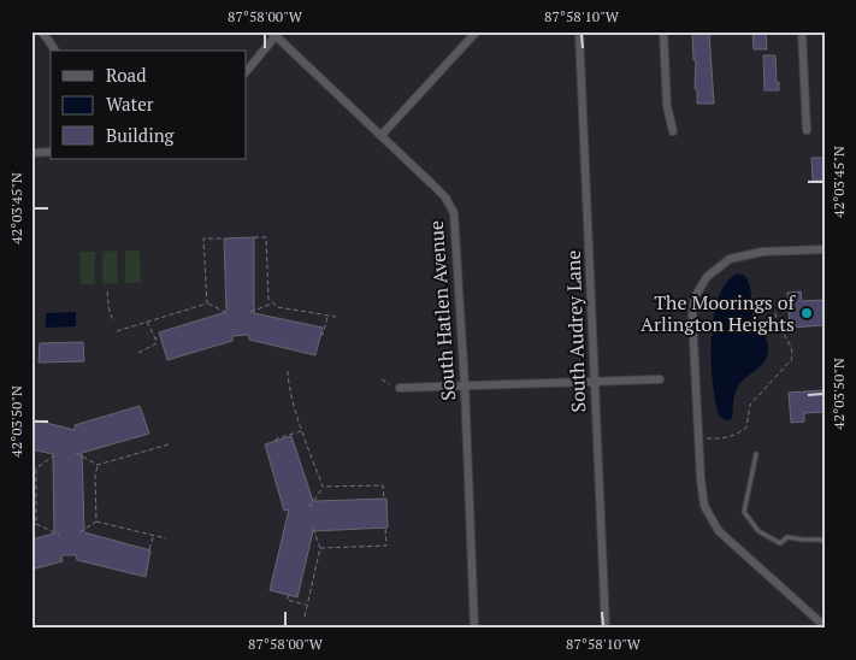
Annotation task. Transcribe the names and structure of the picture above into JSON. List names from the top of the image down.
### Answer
{
  "streets": {
    "street": ["South Hatlen Avenue", "South Audrey Lane"]
  },
  "places": ["The Moorings of Arlington Heights"],
  "legend": ["Road", "Water", "Building"],
  "coordinates": [
    "87°58'00\"W",
    "87°58'10\"W",
    "42°03'45\"N",
    "42°03'50\"N"
  ]
}
